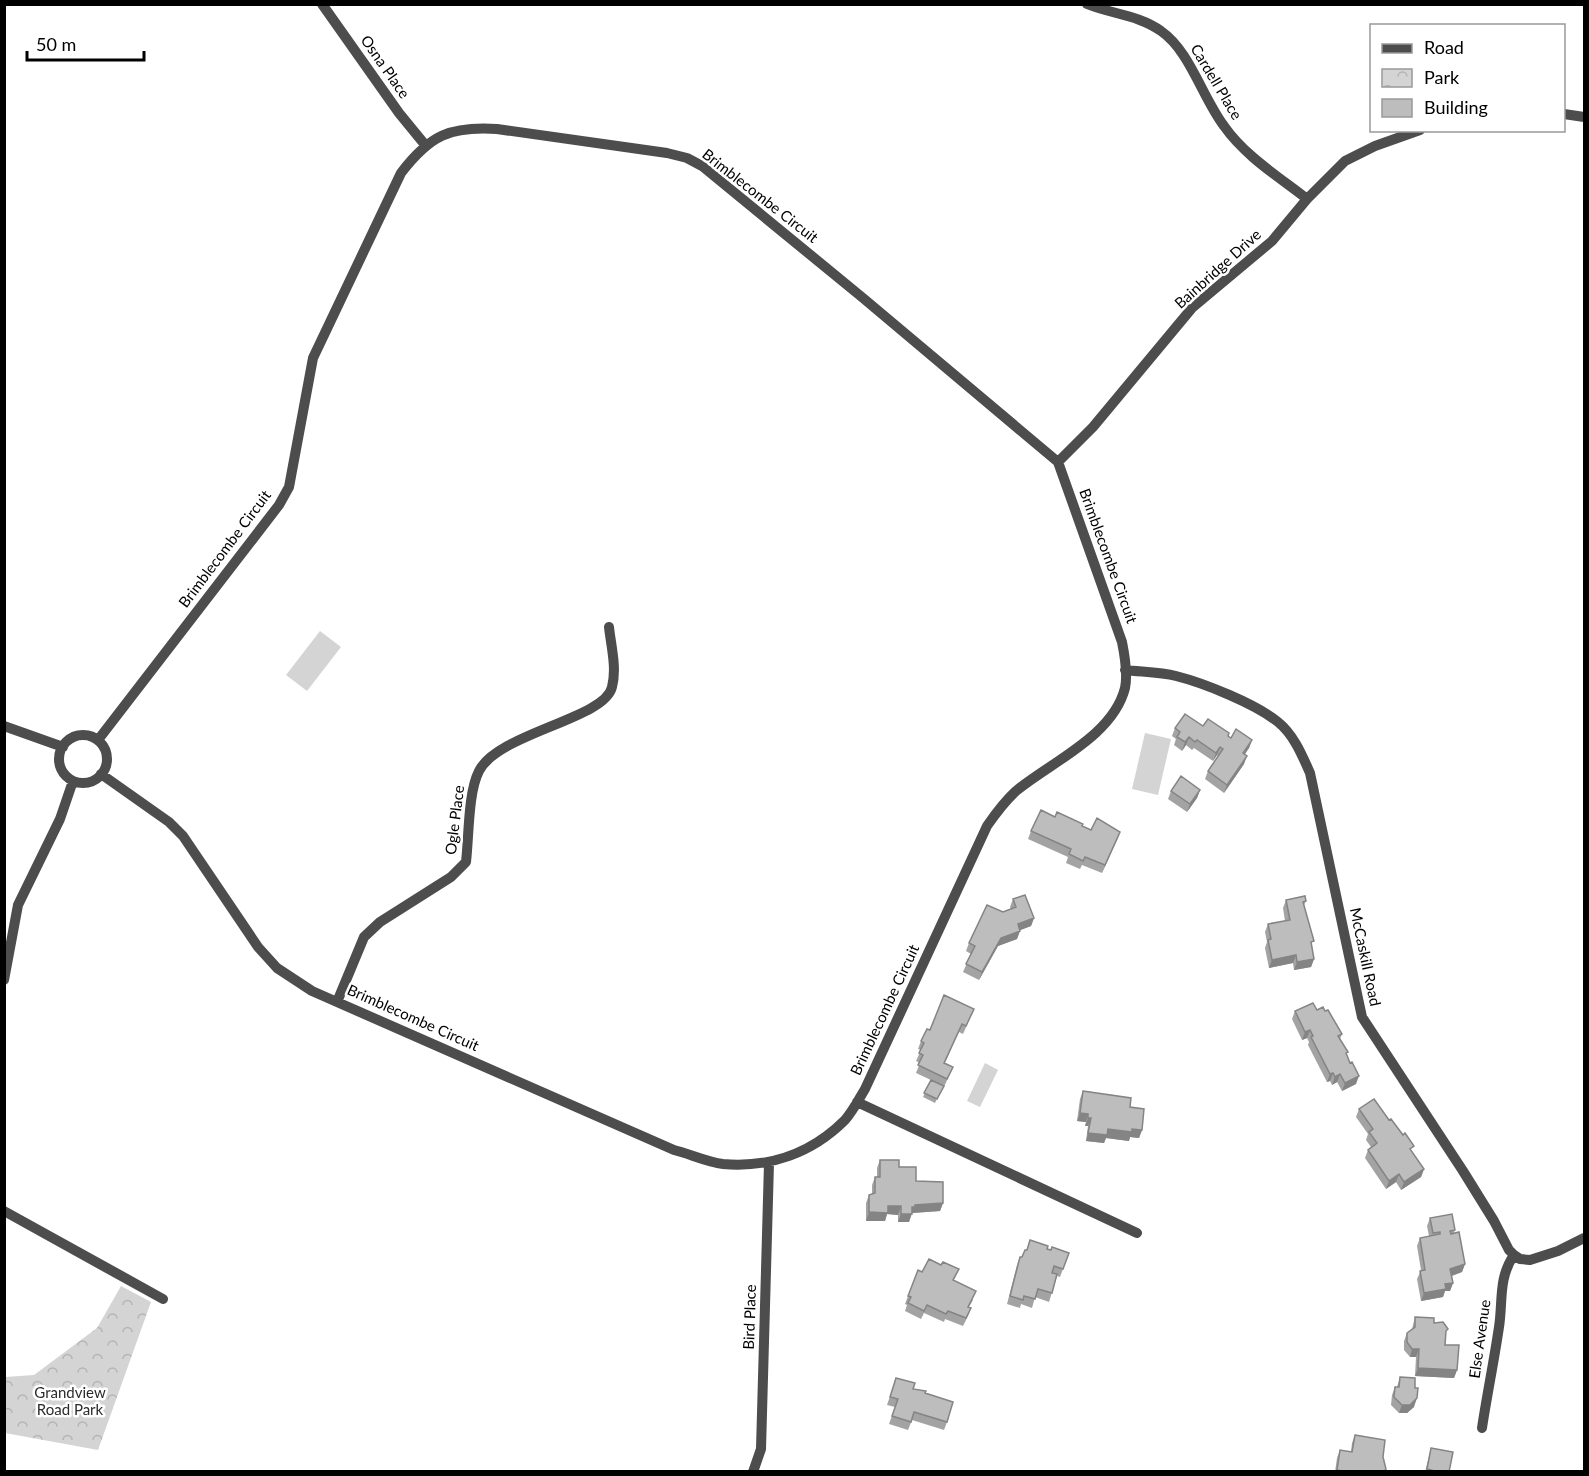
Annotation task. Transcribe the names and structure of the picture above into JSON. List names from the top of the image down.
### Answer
{
  "streets": {
    "street": [
      "Osna Place",
      "Cardell Place",
      "Brimblecombe Circuit",
      "Bainbridge Drive",
      "Ogle Place",
      "McCaskill Road",
      "Bird Place",
      "Else Avenue"
    ]
  },
  "crossings": [
    ["Osna Place", "Brimblecombe Circuit"],
    ["Cardell Place", "Bainbridge Drive"],
    ["Brimblecombe Circuit", "Bainbridge Drive"],
    ["Brimblecombe Circuit", "Ogle Place"],
    ["Brimblecombe Circuit", "McCaskill Road"],
    ["Brimblecombe Circuit", "Bird Place"],
    ["McCaskill Road", "Else Avenue"]
  ],
  "parks": ["Grandview Road Park"],
  "legend": ["Road", "Park", "Building"],
  "scale_bar": "50 m"
}
